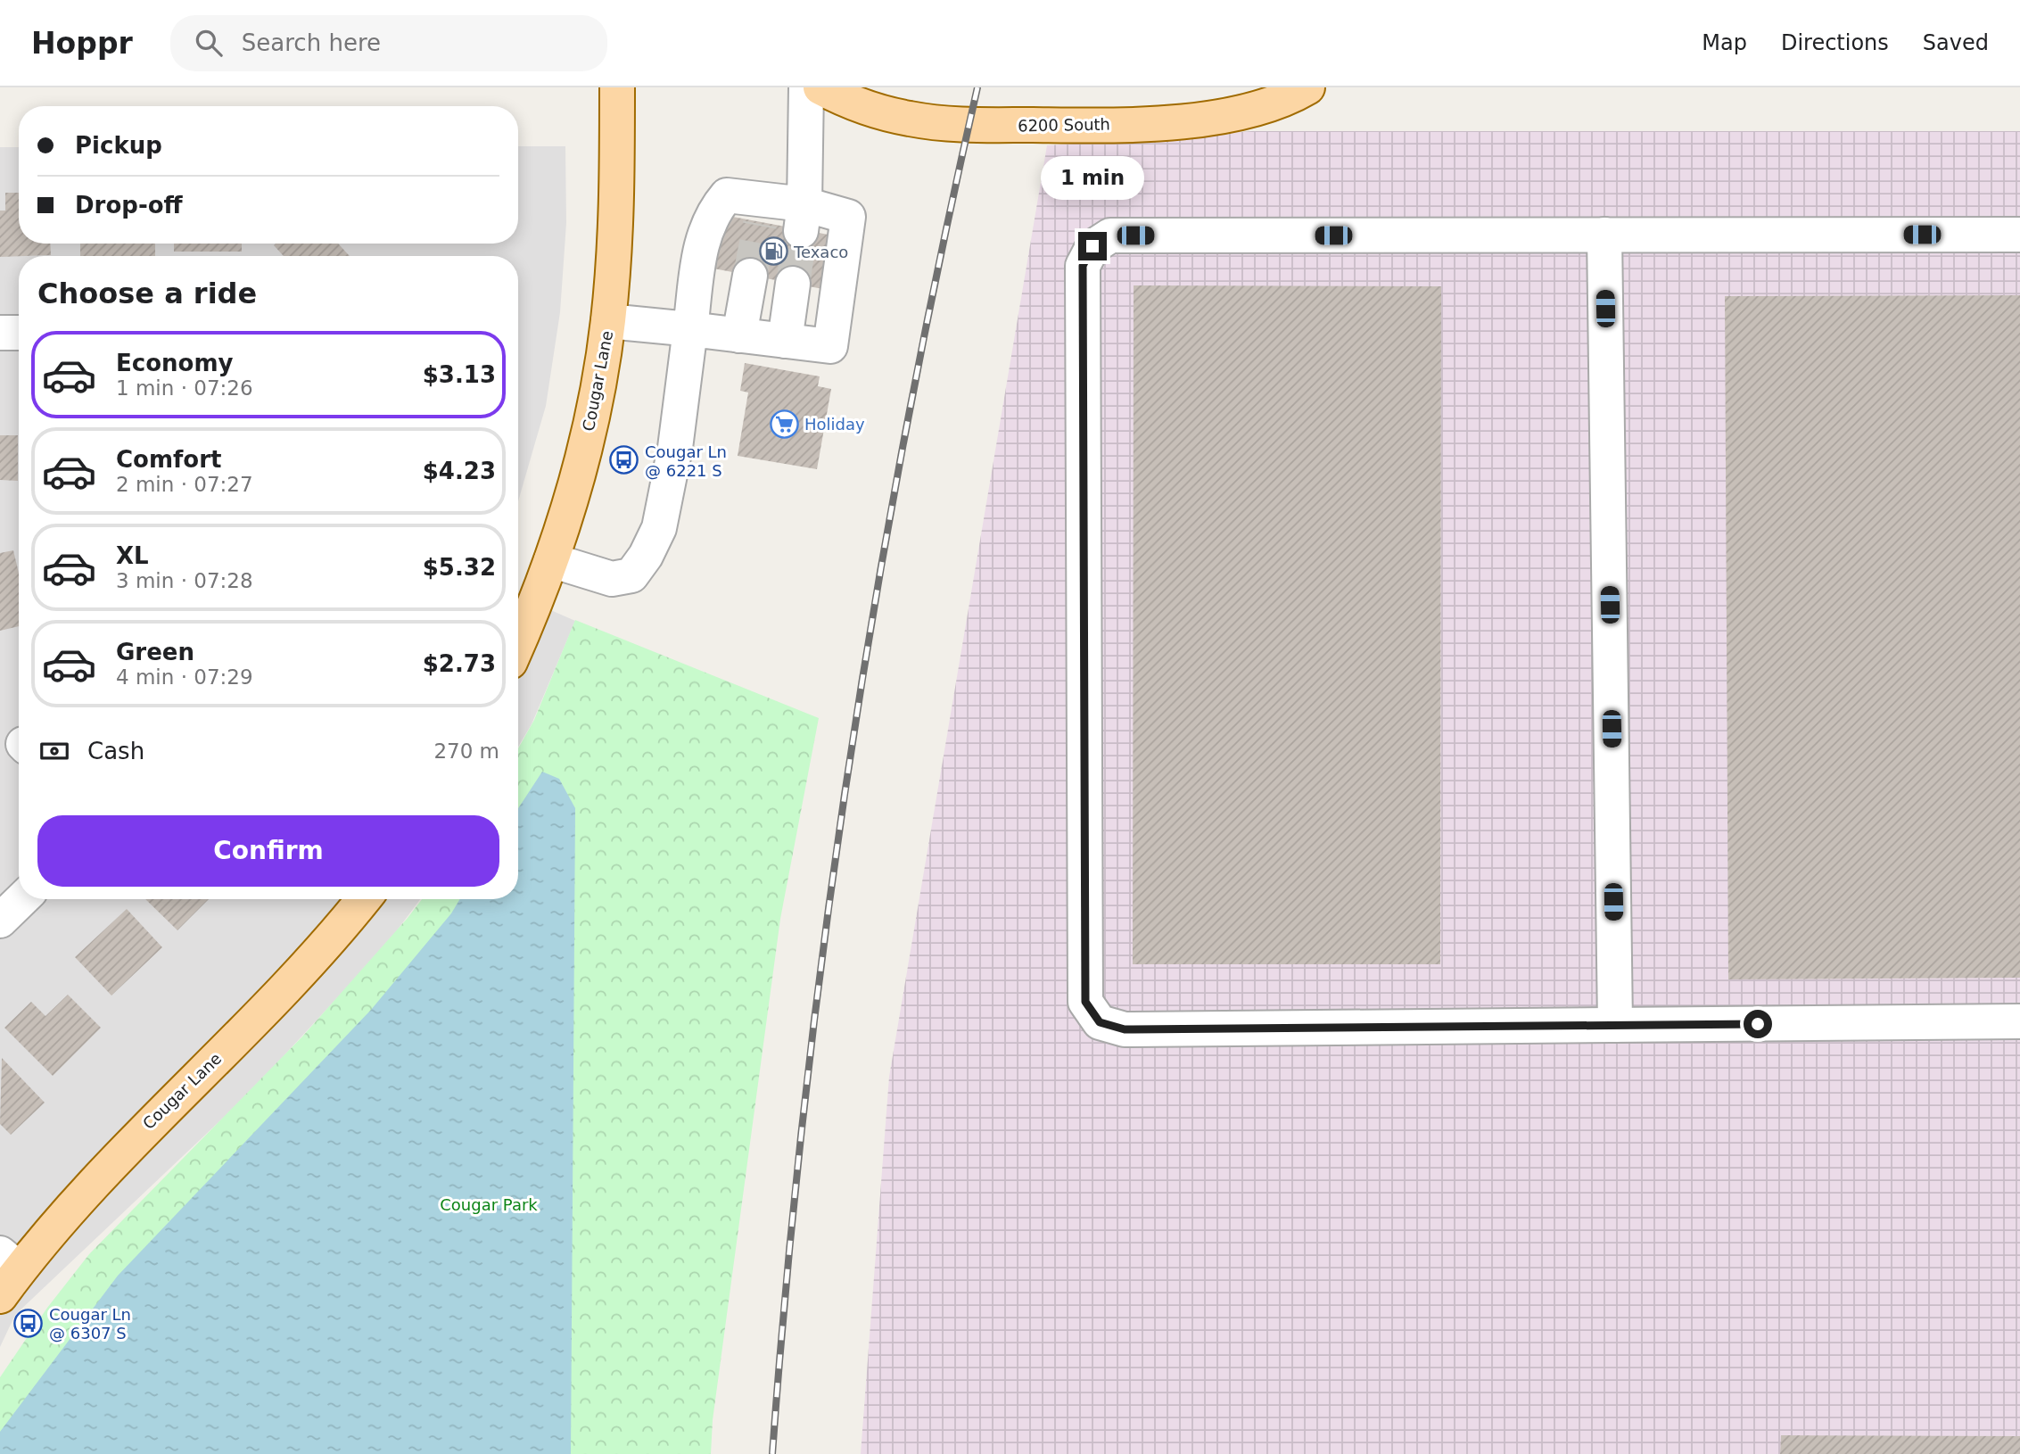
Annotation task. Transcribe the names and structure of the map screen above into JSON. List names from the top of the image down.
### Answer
{
  "streets": {
    "main road": ["6200 South", "Cougar Lane"]
  },
  "parks": ["Cougar Park"],
  "places": {
    "fuel station": ["Texaco"],
    "supermarket": ["Holiday"],
    "bus stop": ["Cougar Ln @ 6221 S", "Cougar Ln @ 6307 S"]
  },
  "page": {
    "header": "Hoppr",
    "search": "Search here",
    "nav": ["Map", "Directions", "Saved"],
    "banner": ["Pickup", "Drop-off"],
    "bubble": "1 min",
    "heading": "Choose a ride",
    "list": [
      {
        "name": "Economy",
        "note": "1 min · 07:26",
        "value": "$3.13"
      },
      {
        "name": "Comfort",
        "note": "2 min · 07:27",
        "value": "$4.23"
      },
      {
        "name": "XL",
        "note": "3 min · 07:28",
        "value": "$5.32"
      },
      {
        "name": "Green",
        "note": "4 min · 07:29",
        "value": "$2.73"
      }
    ],
    "pay": ["Cash", "270 m"],
    "buttons": "Confirm"
  }
}
